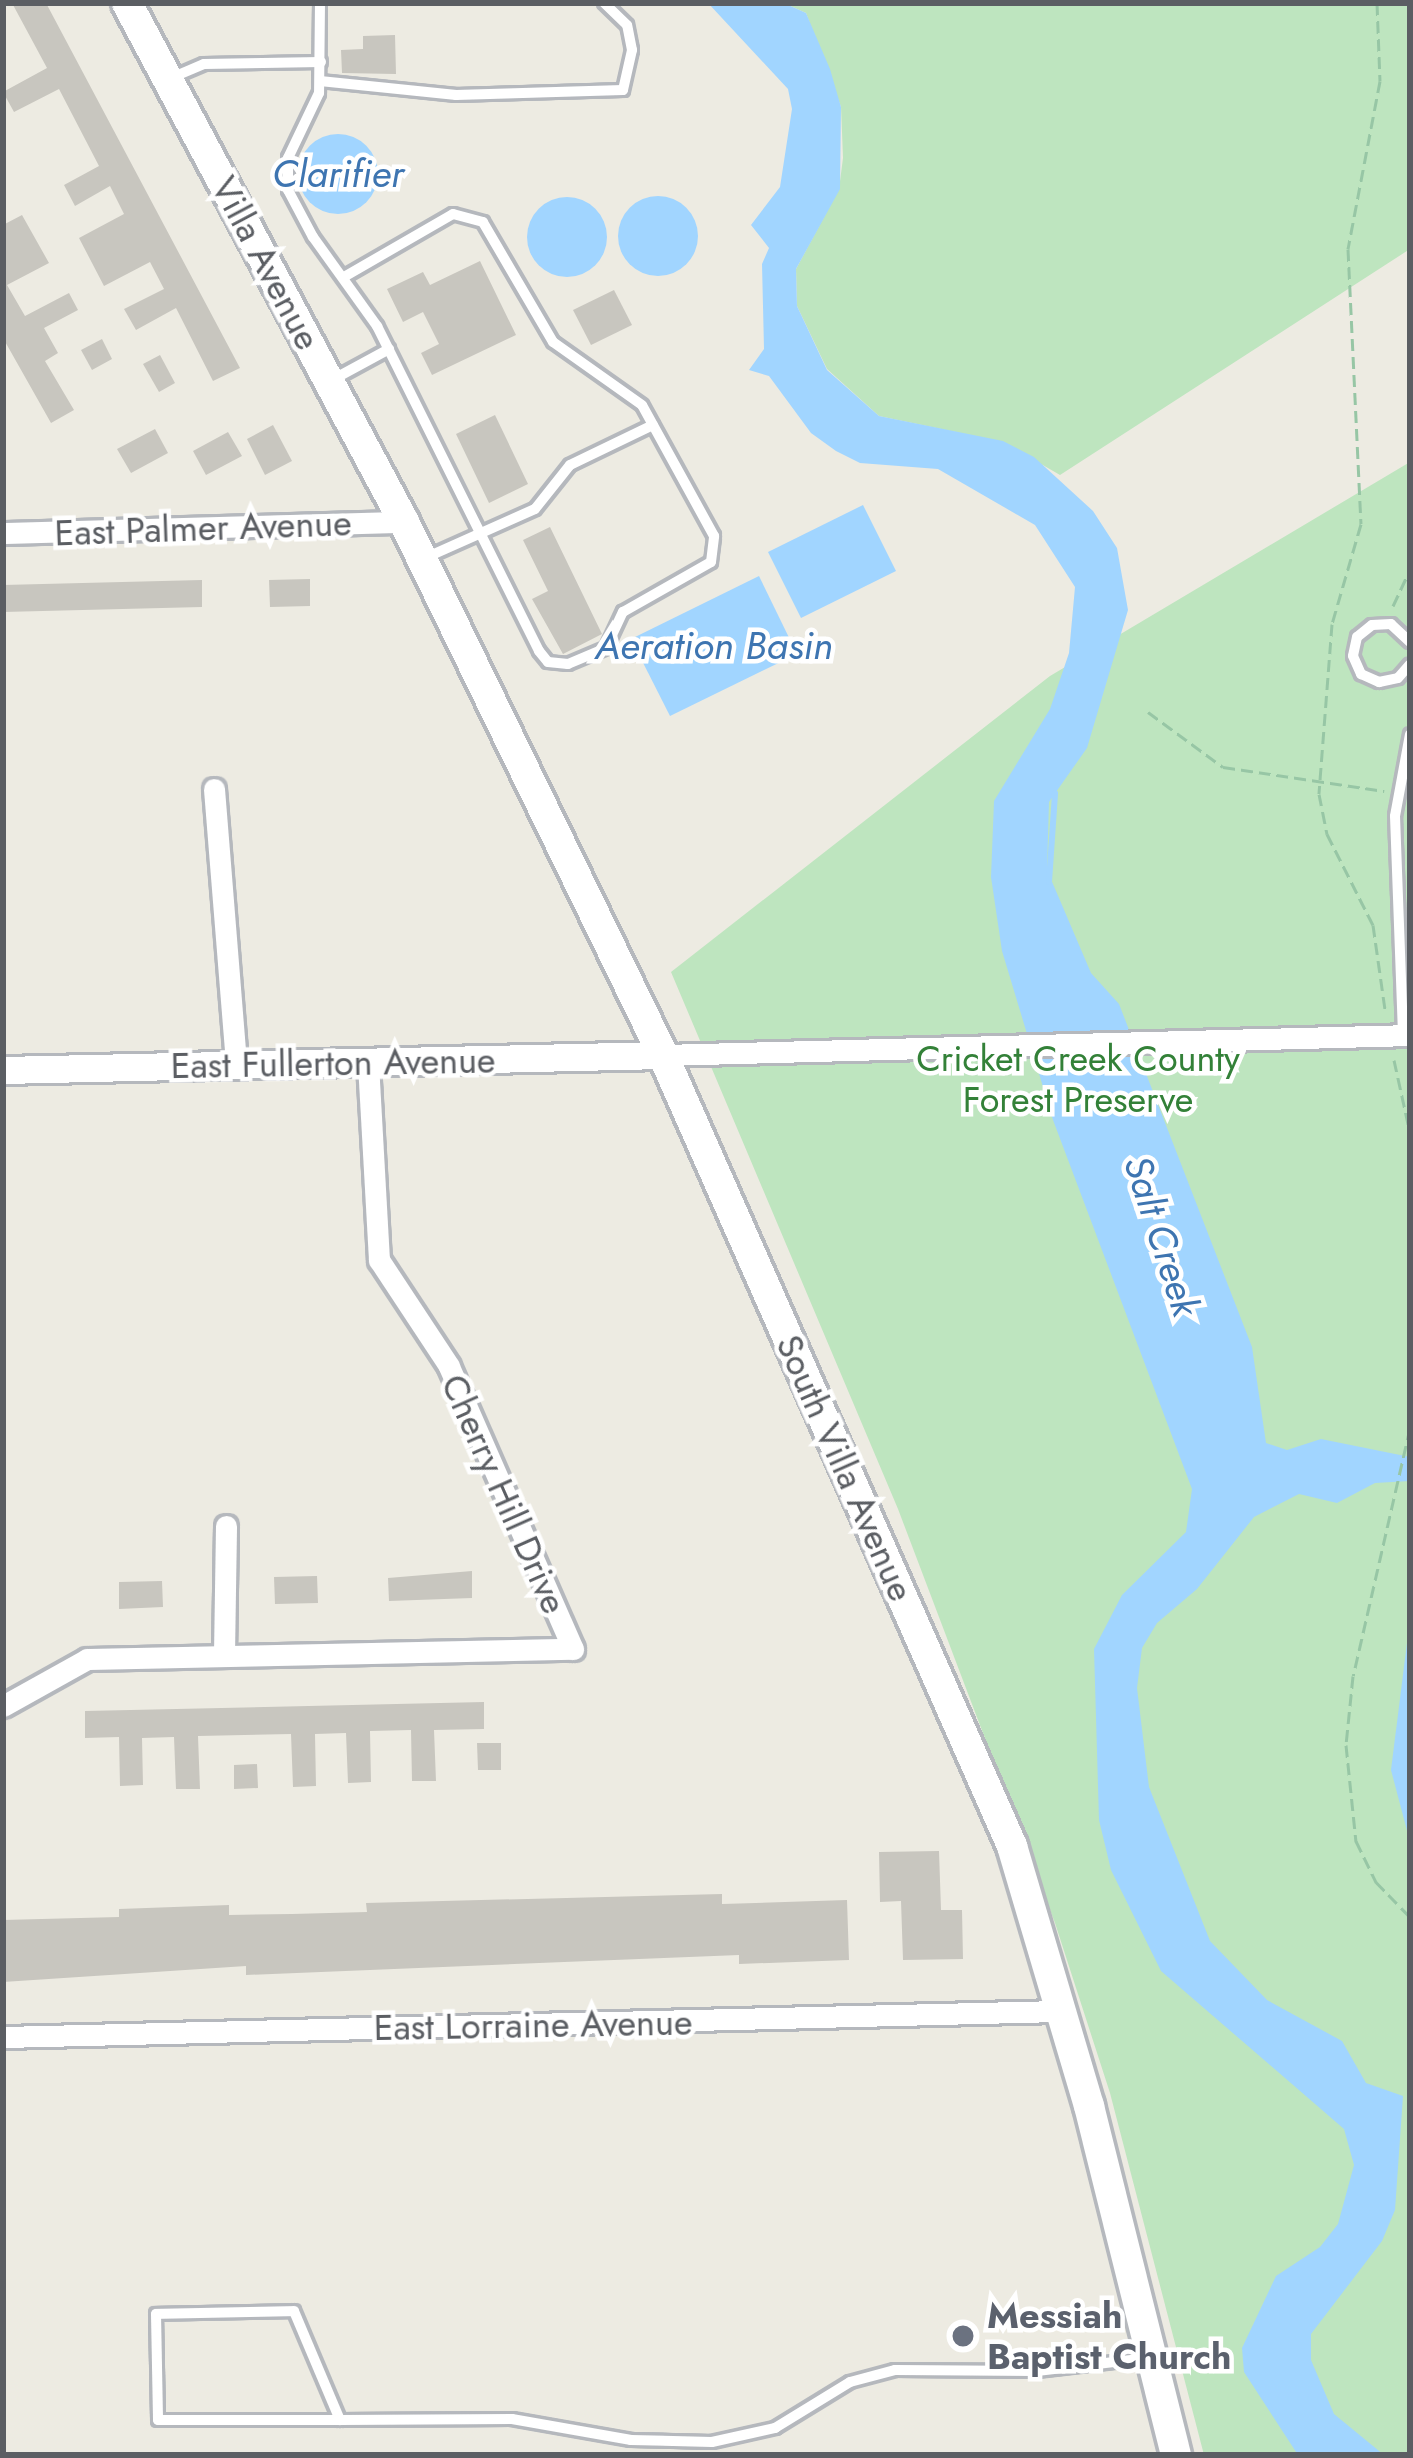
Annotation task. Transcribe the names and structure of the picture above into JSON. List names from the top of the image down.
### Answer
{
  "streets": {
    "main road": ["Villa Avenue", "South Villa Avenue"],
    "street": [
      "East Palmer Avenue",
      "East Fullerton Avenue",
      "Cherry Hill Drive",
      "East Lorraine Avenue"
    ]
  },
  "crossings": [
    ["Villa Avenue", "East Palmer Avenue"],
    ["Villa Avenue", "South Villa Avenue"],
    ["East Palmer Avenue", "South Villa Avenue"],
    ["East Fullerton Avenue", "South Villa Avenue"],
    ["East Fullerton Avenue", "Cherry Hill Drive"],
    ["South Villa Avenue", "East Lorraine Avenue"]
  ],
  "water": ["Clarifier", "Aeration Basin", "Salt Creek"],
  "parks": ["Cricket Creek County Forest Preserve"],
  "places": ["Messiah Baptist Church"]
}
